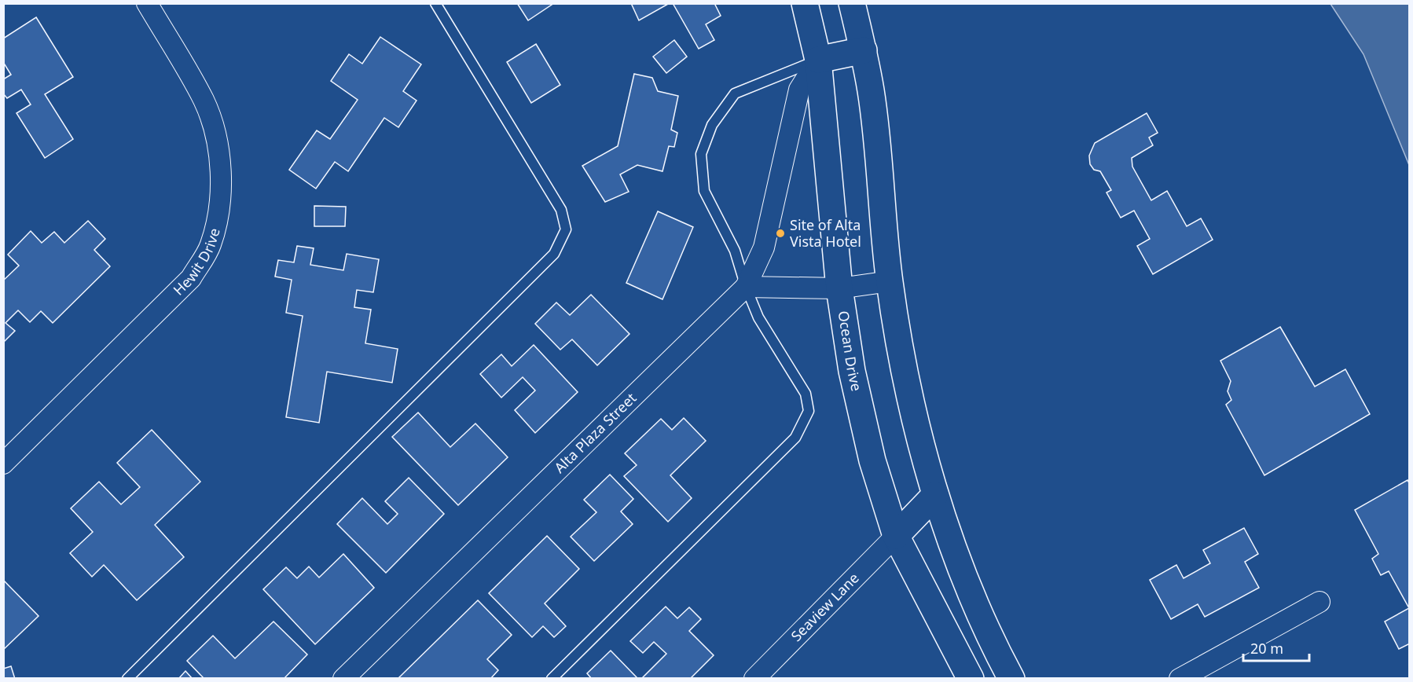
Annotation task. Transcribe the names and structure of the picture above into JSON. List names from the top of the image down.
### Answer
{
  "streets": {
    "main road": ["Ocean Drive"],
    "street": ["Hewit Drive", "Alta Plaza Street", "Seaview Lane"]
  },
  "crossings": [
    ["Ocean Drive", "Seaview Lane"]
  ],
  "places": ["Site of Alta Vista Hotel"],
  "scale_bar": "20 m"
}
